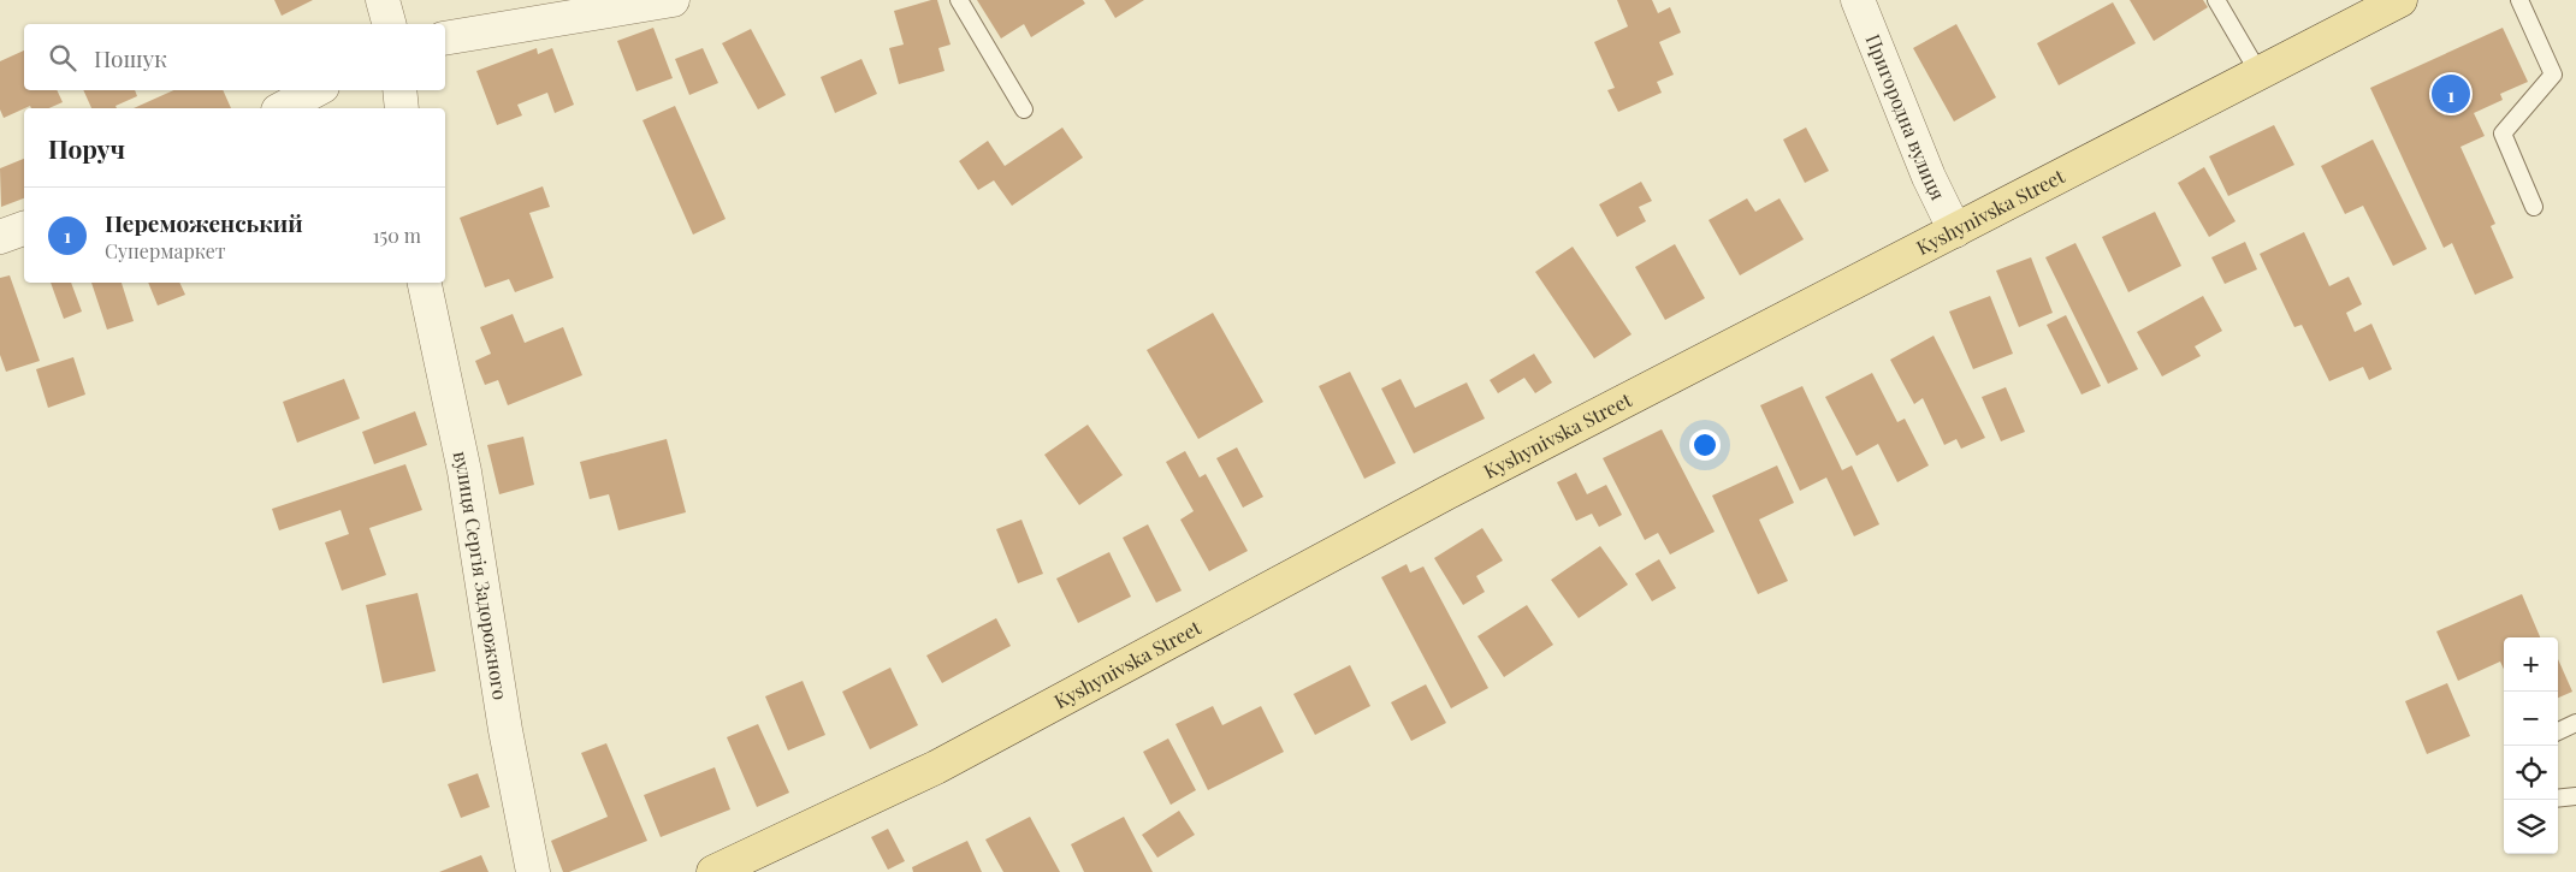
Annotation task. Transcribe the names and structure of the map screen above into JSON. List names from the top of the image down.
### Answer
{
  "streets": {
    "main road": ["Kyshynivska Street"],
    "street": ["Пригородна вулиця", "вулиця Сергія Задорожного"]
  },
  "crossings": [
    ["Пригородна вулиця", "Kyshynivska Street"]
  ],
  "page": {
    "search": "Пошук",
    "pins": "1",
    "heading": "Поруч",
    "list": [
      {
        "mark": "1",
        "name": "Переможенський",
        "note": "Супермаркет",
        "value": "150 m"
      }
    ],
    "map_buttons": ["+", "−"]
  }
}
